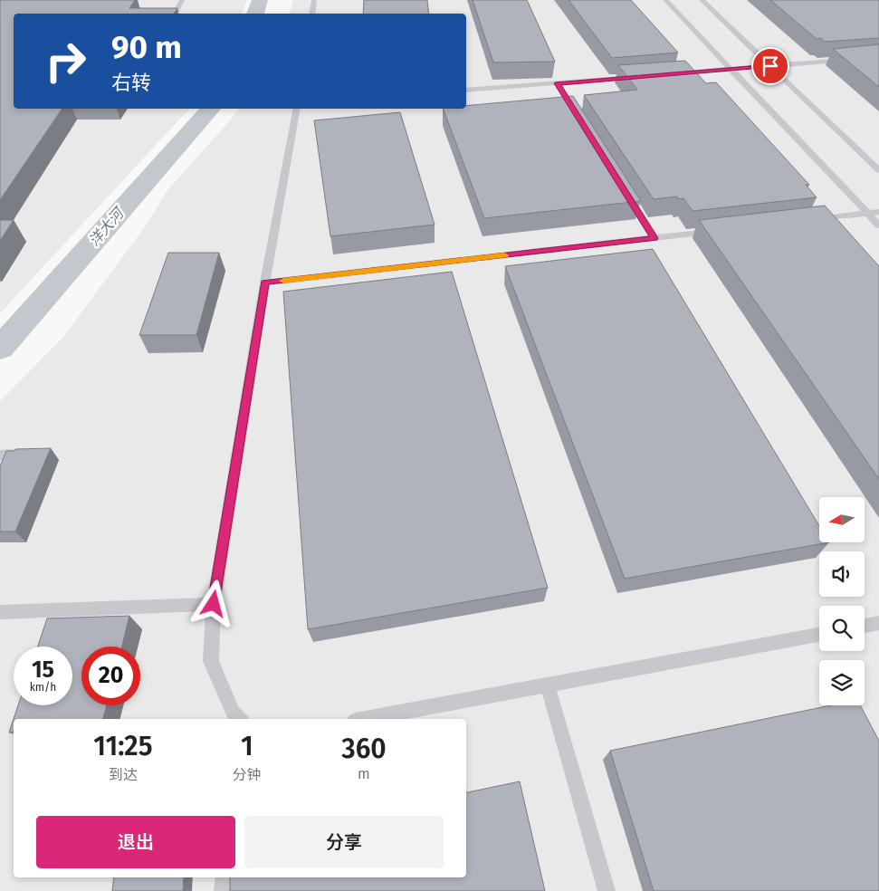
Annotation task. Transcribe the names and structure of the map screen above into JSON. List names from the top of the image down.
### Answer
{
  "water": ["洋大河"],
  "north": "left",
  "page": {
    "turn": ["90 m", "右转"],
    "speed": "15 km/h",
    "limit": "20",
    "eta": [
      "11:25",
      "到达",
      "1",
      "分钟",
      "360",
      "m"
    ],
    "buttons": ["退出", "分享"]
  }
}
